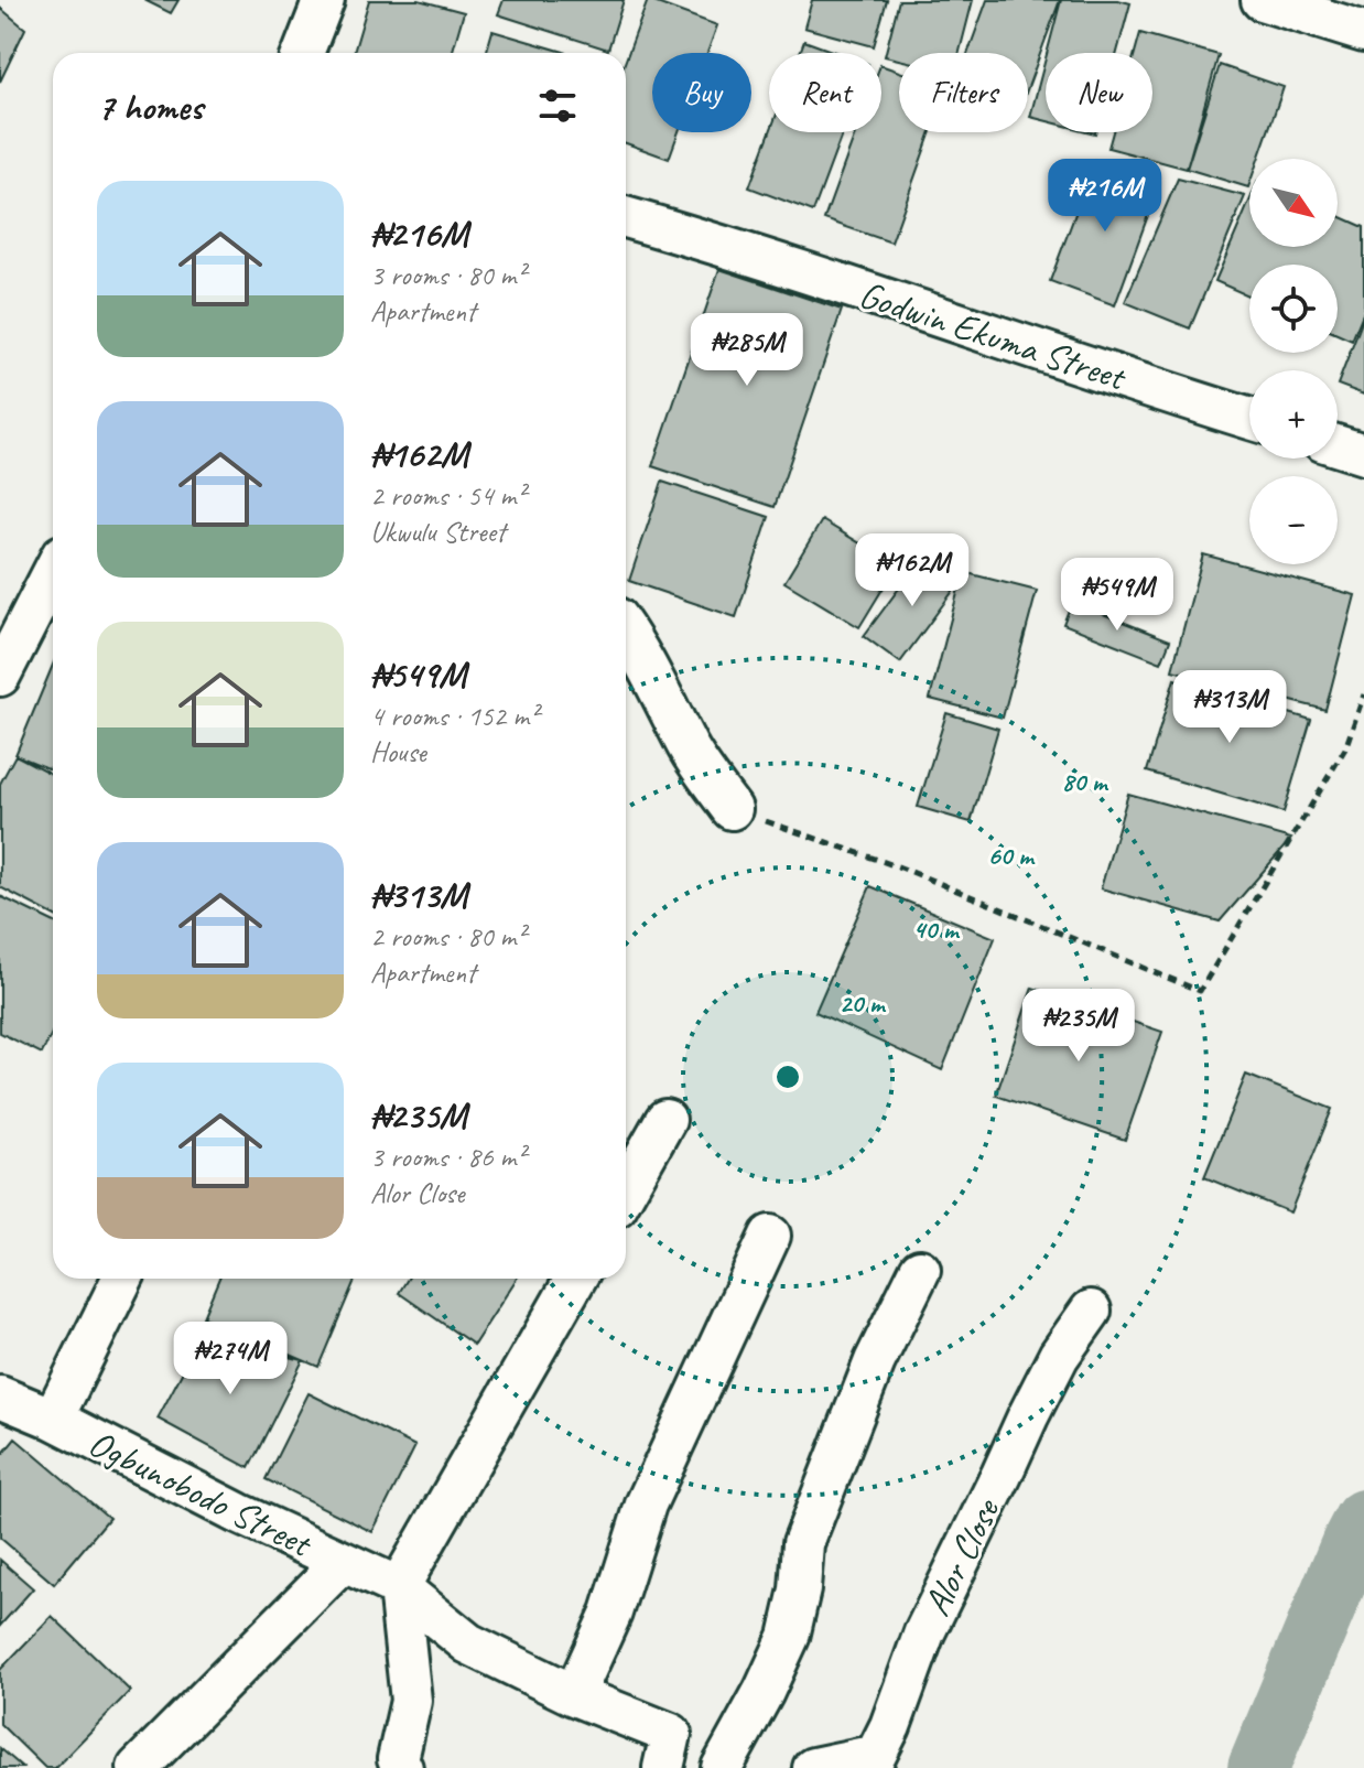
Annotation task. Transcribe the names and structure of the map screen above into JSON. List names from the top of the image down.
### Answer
{
  "streets": {
    "street": ["Godwin Ekuma Street", "Ogbunobodo Street", "Alor Close"]
  },
  "north": "bottom right",
  "page": {
    "chip": [
      "Buy",
      "Rent",
      "Filters",
      "New"
    ],
    "heading": "7 homes",
    "map_buttons": ["+", "−"],
    "price": [
      "₦216M",
      "₦285M",
      "₦162M",
      "₦549M",
      "₦313M",
      "₦235M",
      "₦274M"
    ],
    "list": [
      {
        "name": "₦216M",
        "note": "3 rooms · 80 m² · Apartment"
      },
      {
        "name": "₦162M",
        "note": "2 rooms · 54 m² · Ukwulu Street"
      },
      {
        "name": "₦549M",
        "note": "4 rooms · 152 m² · House"
      },
      {
        "name": "₦313M",
        "note": "2 rooms · 80 m² · Apartment"
      },
      {
        "name": "₦235M",
        "note": "3 rooms · 86 m² · Alor Close"
      }
    ]
  },
  "rings": [
    "80 m",
    "60 m",
    "40 m",
    "20 m"
  ]
}
